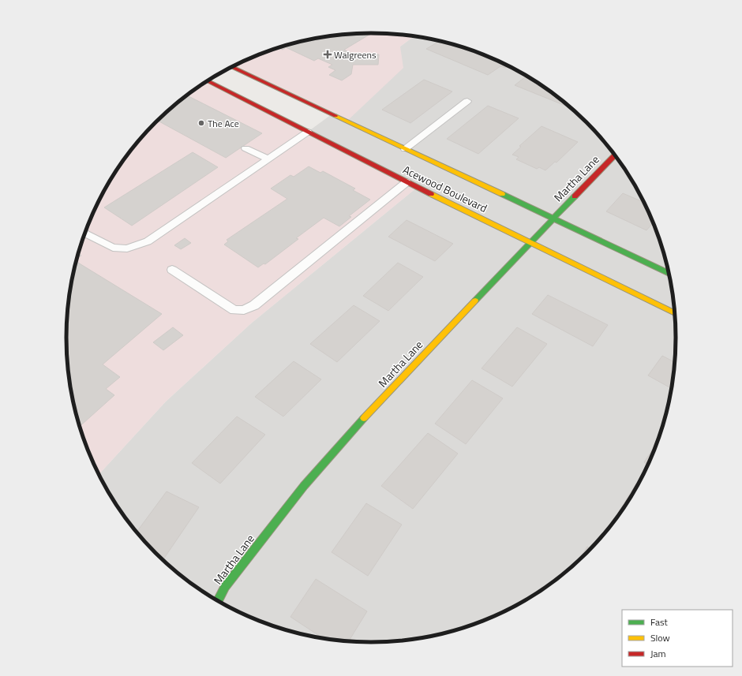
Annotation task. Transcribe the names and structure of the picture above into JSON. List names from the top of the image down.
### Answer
{
  "streets": {
    "street": ["Martha Lane", "Acewood Boulevard"]
  },
  "crossings": [
    ["Martha Lane", "Acewood Boulevard"]
  ],
  "places": {
    "health": ["Walgreens"],
    "other": ["The Ace"]
  },
  "legend": ["Fast", "Slow", "Jam"]
}
